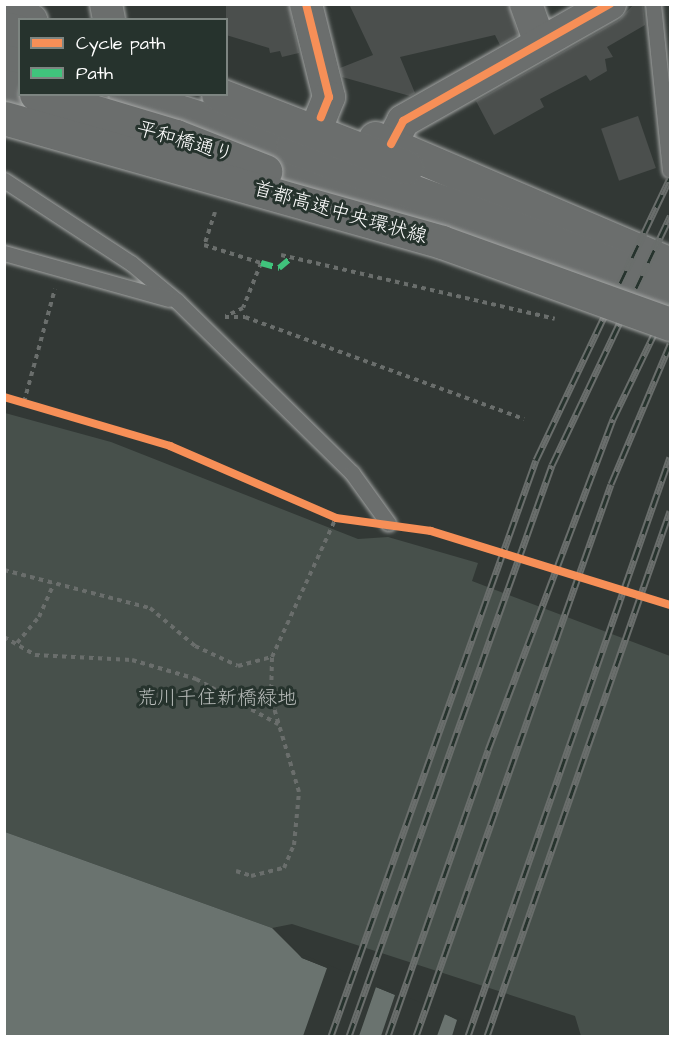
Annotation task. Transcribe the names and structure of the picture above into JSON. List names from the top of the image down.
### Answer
{
  "streets": {
    "main road": ["平和橋通り", "首都高速中央環状線"]
  },
  "parks": ["荒川千住新橋緑地"],
  "legend": ["Cycle path", "Path"]
}
